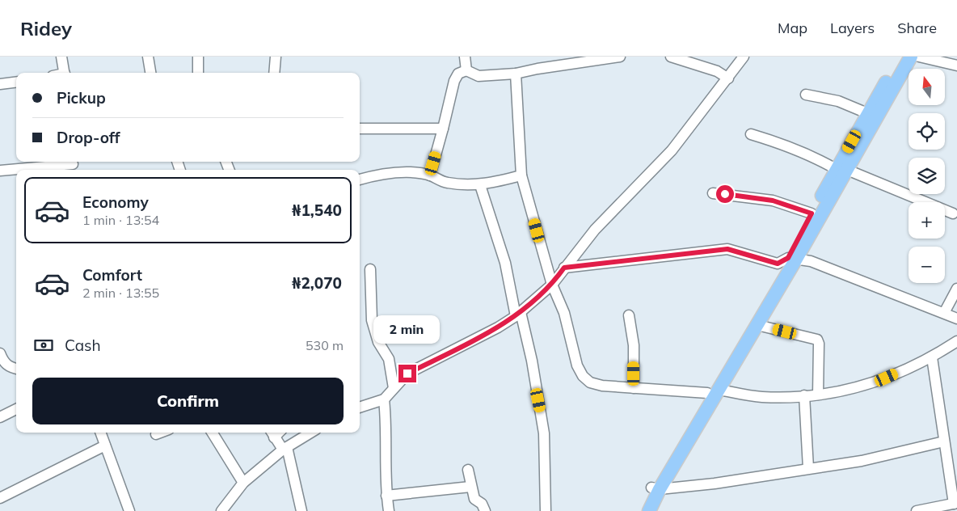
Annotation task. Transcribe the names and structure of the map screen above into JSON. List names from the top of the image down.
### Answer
{
  "north": "top",
  "page": {
    "header": "Ridey",
    "nav": ["Map", "Layers", "Share"],
    "map_buttons": ["+", "−"],
    "banner": ["Pickup", "Drop-off"],
    "list": [
      {
        "name": "Economy",
        "note": "1 min · 13:54",
        "value": "₦1,540"
      },
      {
        "name": "Comfort",
        "note": "2 min · 13:55",
        "value": "₦2,070"
      }
    ],
    "bubble": "2 min",
    "pay": ["Cash", "530 m"],
    "buttons": "Confirm"
  }
}
